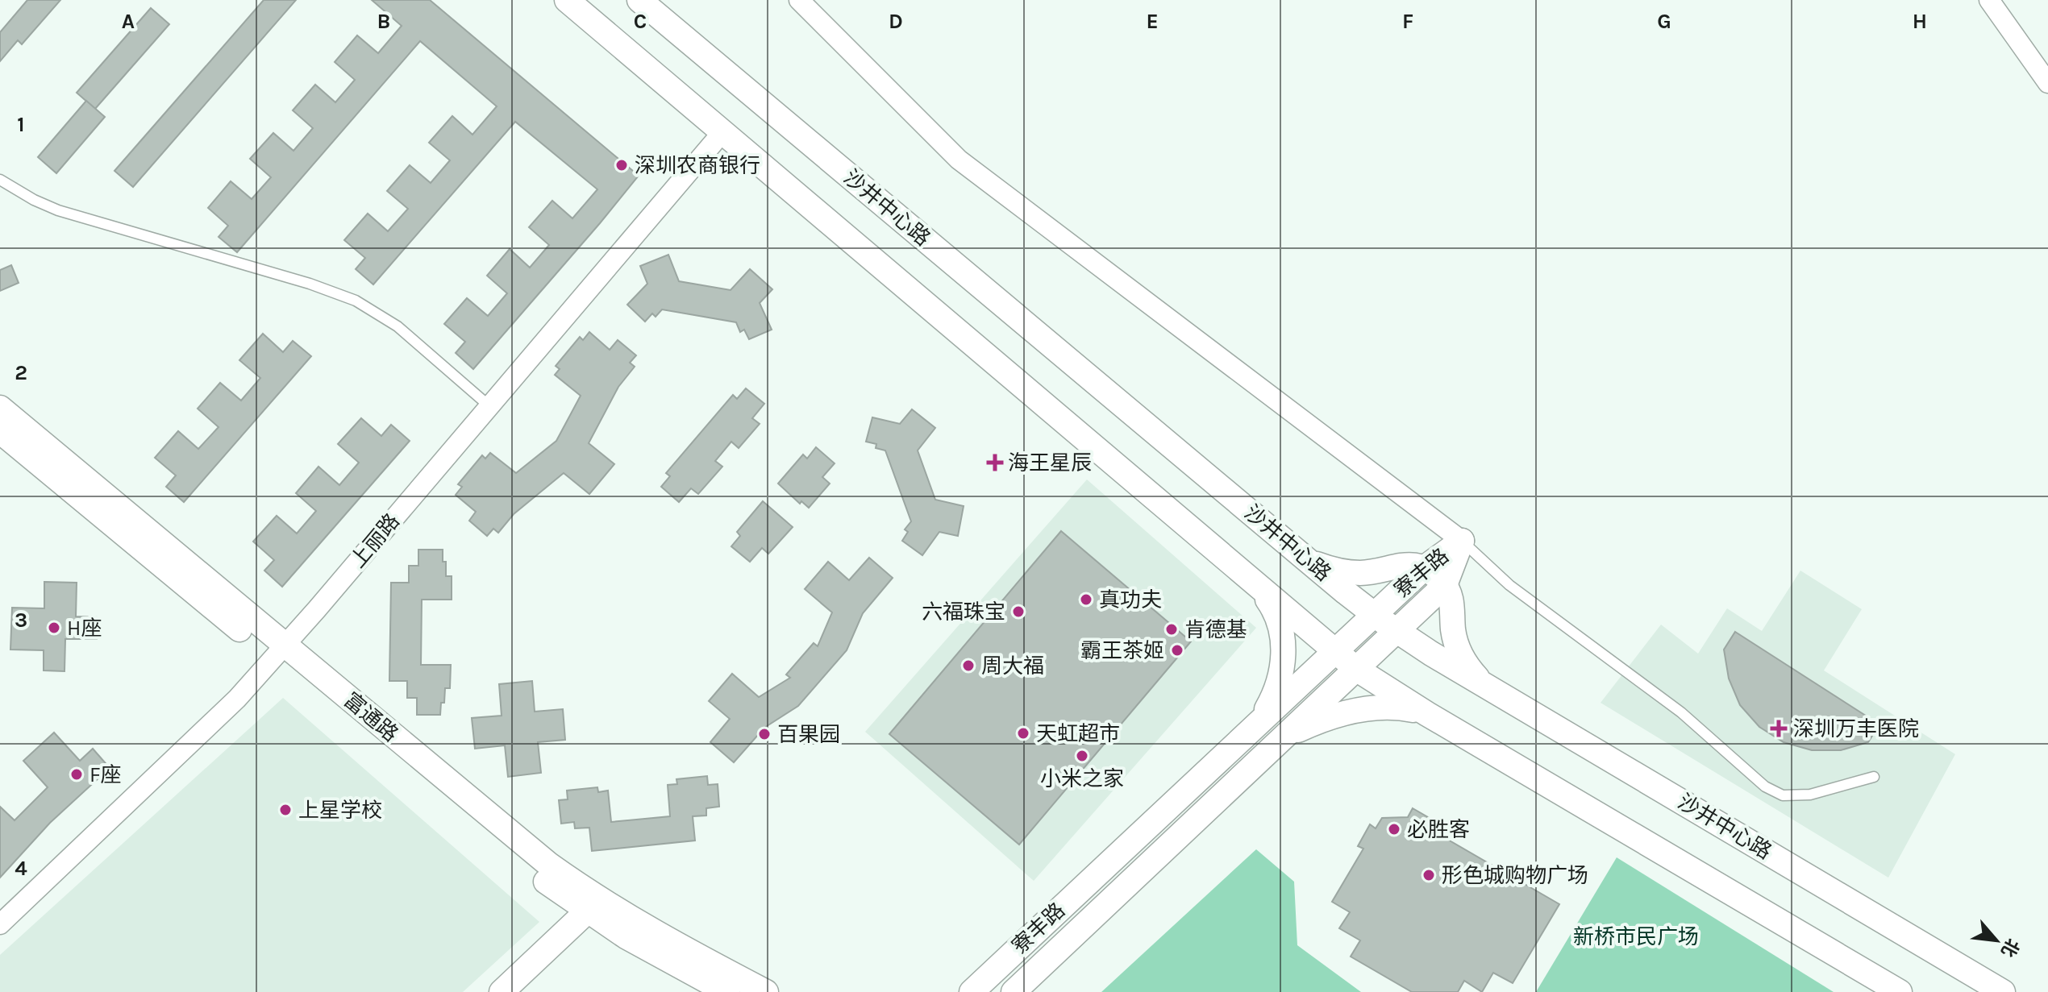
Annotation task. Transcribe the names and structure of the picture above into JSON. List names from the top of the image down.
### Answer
{
  "streets": {
    "street": [
      "沙井中心路",
      "上丽路",
      "寮丰路",
      "富通路"
    ]
  },
  "crossings": [
    ["沙井中心路", "寮丰路"],
    ["上丽路", "富通路"]
  ],
  "parks": ["新桥市民广场"],
  "places": {
    "other": [
      "深圳农商银行",
      "真功夫",
      "六福珠宝",
      "H座",
      "肯德基",
      "霸王茶姬",
      "周大福",
      "天虹超市",
      "百果园",
      "小米之家",
      "F座",
      "上星学校",
      "必胜客",
      "形色城购物广场"
    ],
    "health": ["海王星辰", "深圳万丰医院"]
  },
  "north": "bottom right",
  "grid": {
    "columns": [
      "A",
      "B",
      "C",
      "D",
      "E",
      "F",
      "G",
      "H"
    ],
    "rows": [
      "1",
      "2",
      "3",
      "4"
    ]
  }
}
